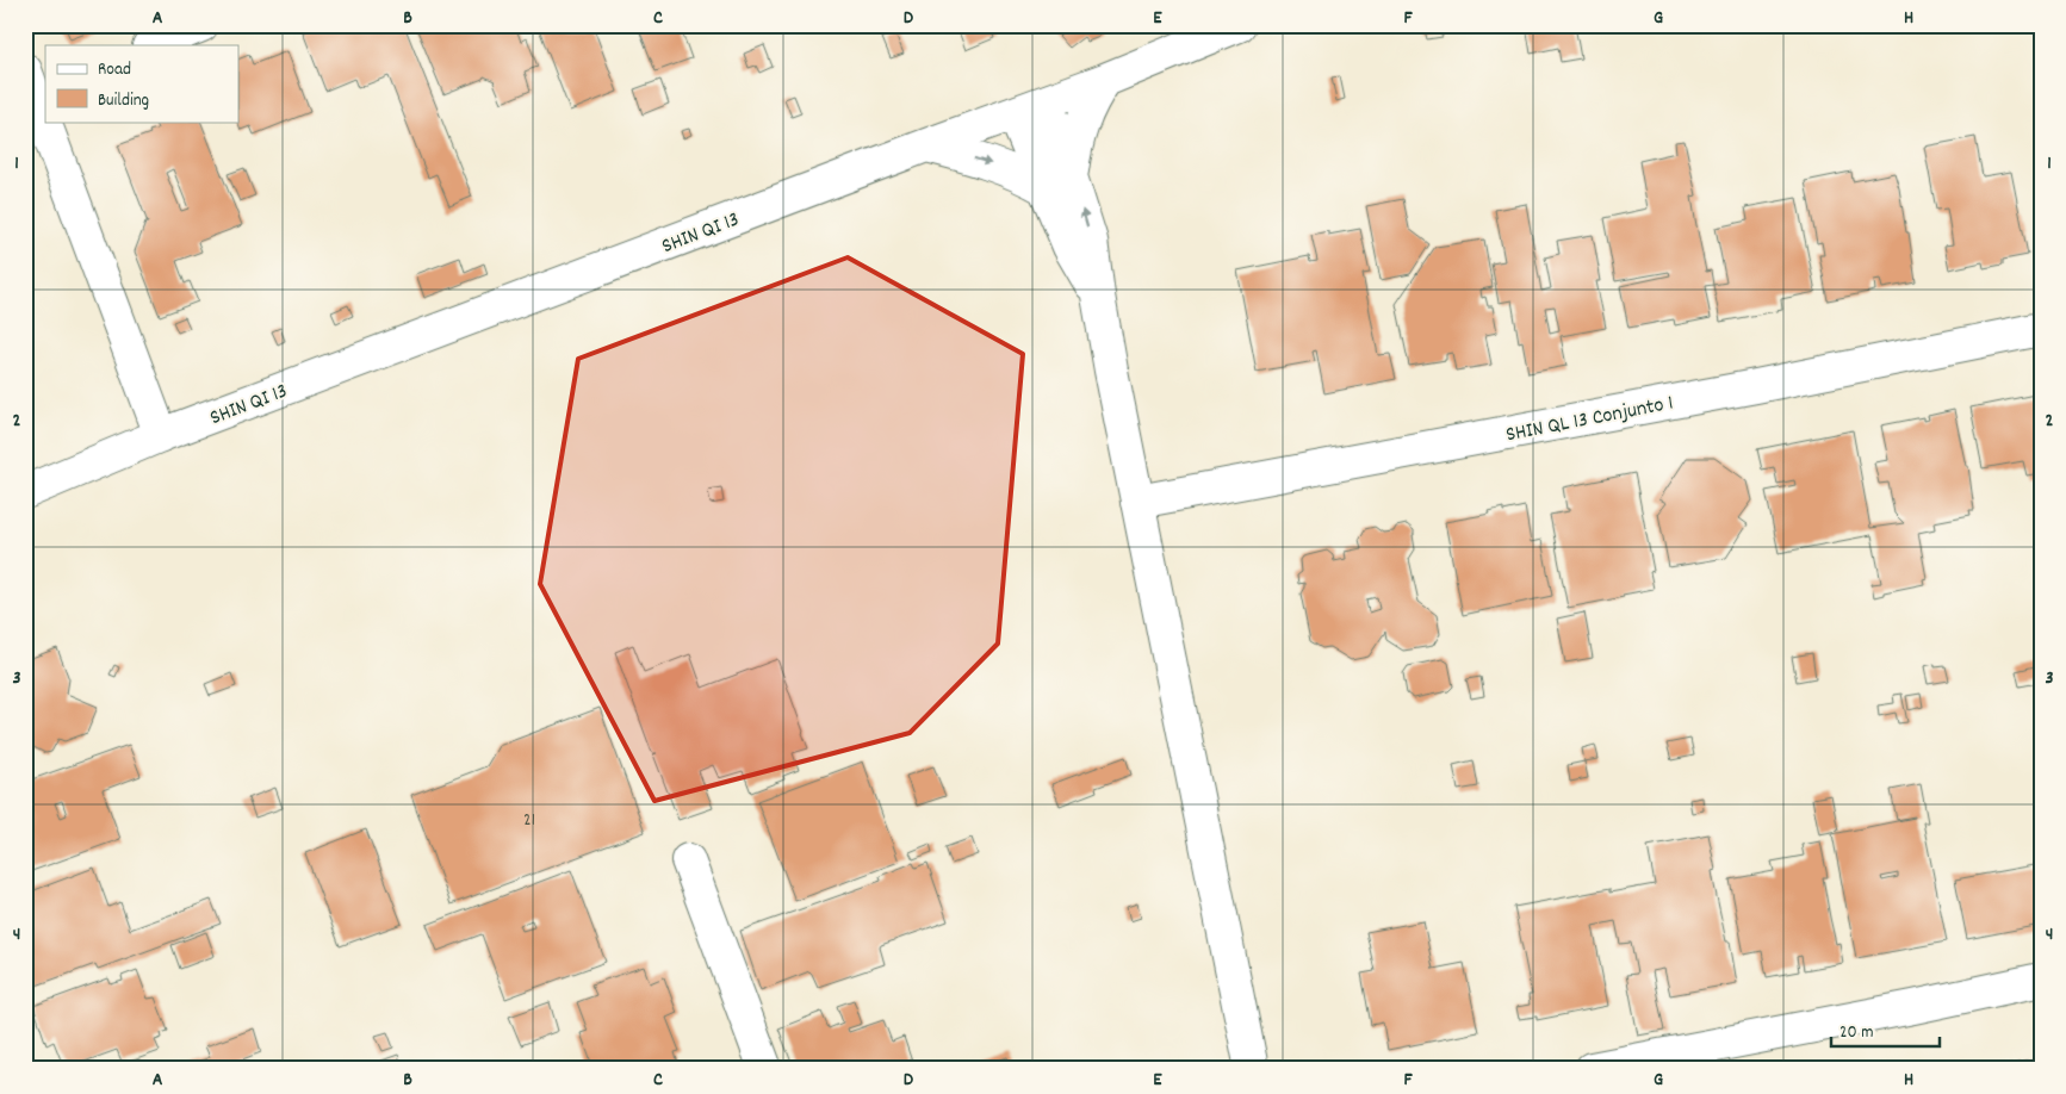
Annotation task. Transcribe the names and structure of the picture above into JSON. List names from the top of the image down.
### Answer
{
  "streets": {
    "street": ["SHIN QI 13", "SHIN QL 13 Conjunto 1"]
  },
  "house_numbers": ["21"],
  "legend": ["Road", "Building"],
  "scale_bar": "20 m",
  "grid": {
    "columns": [
      "A",
      "B",
      "C",
      "D",
      "E",
      "F",
      "G",
      "H"
    ],
    "rows": [
      "1",
      "2",
      "3",
      "4"
    ]
  }
}
